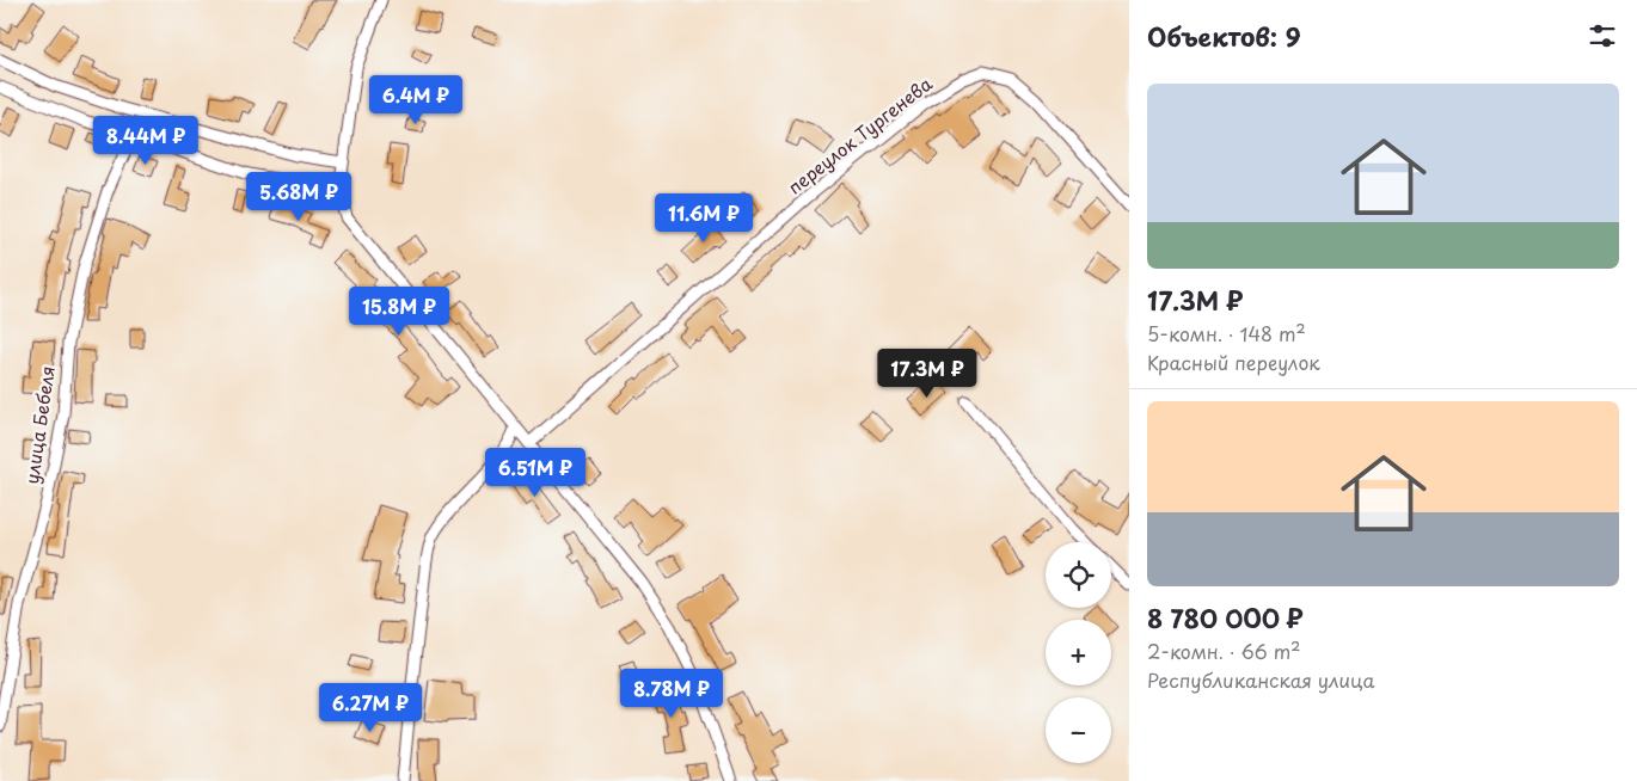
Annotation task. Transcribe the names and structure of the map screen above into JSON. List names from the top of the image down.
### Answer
{
  "streets": {
    "street": ["переулок Тургенева", "улица Бебеля"]
  },
  "page": {
    "heading": "Объектов: 9",
    "list": [
      {
        "name": "17.3M ₽",
        "note": "5-комн. · 148 m² · Красный переулок"
      },
      {
        "name": "8 780 000 ₽",
        "note": "2-комн. · 66 m² · Республиканская улица"
      }
    ],
    "price": [
      "6.4M ₽",
      "8.44M ₽",
      "5.68M ₽",
      "11.6M ₽",
      "15.8M ₽",
      "17.3M ₽",
      "6.51M ₽",
      "8.78M ₽",
      "6.27M ₽"
    ],
    "map_buttons": ["+", "−"]
  }
}
